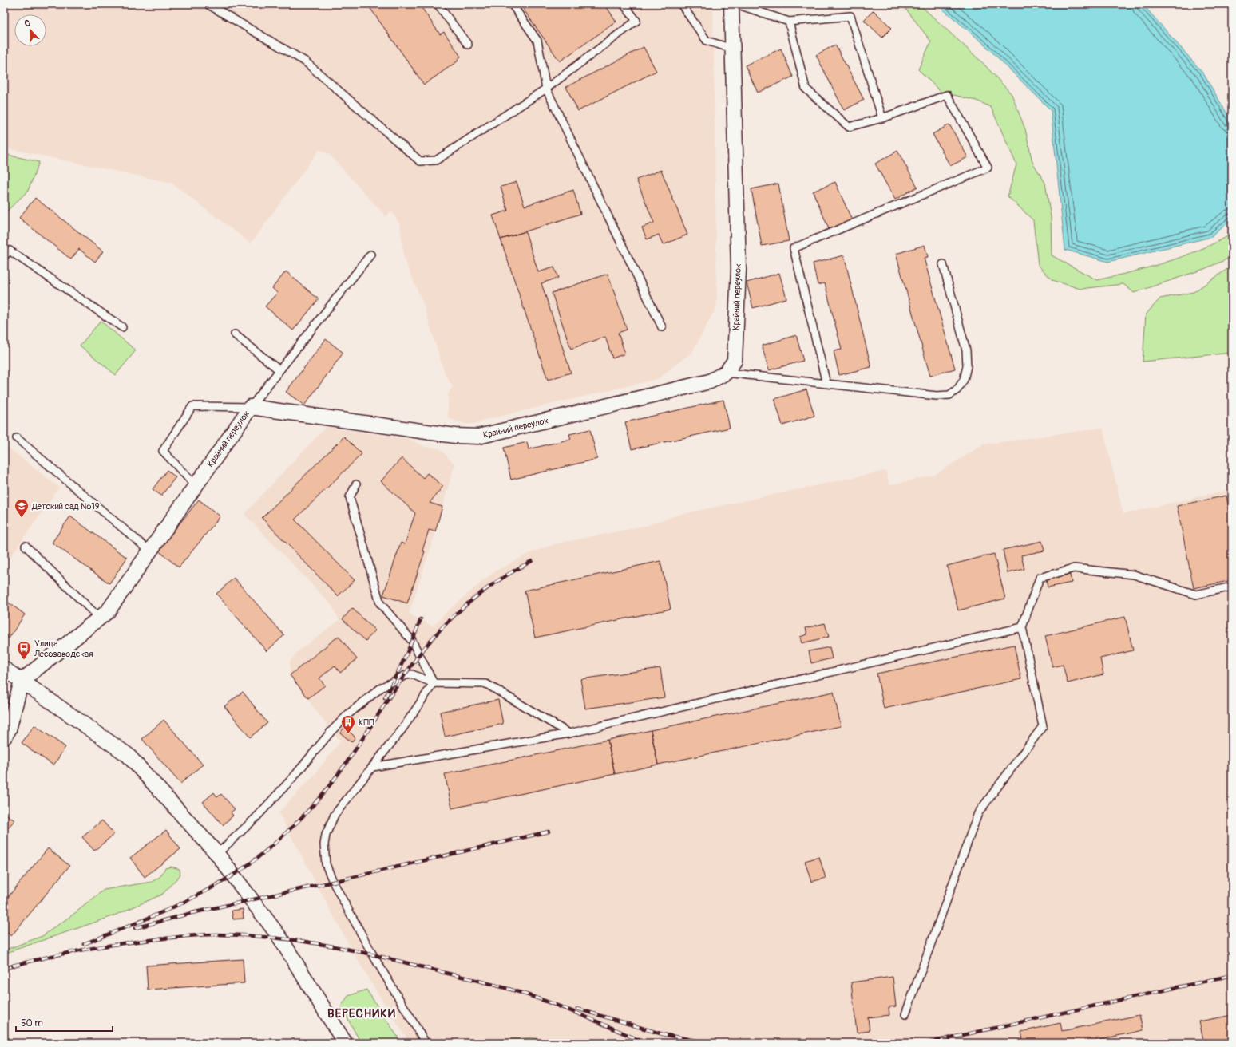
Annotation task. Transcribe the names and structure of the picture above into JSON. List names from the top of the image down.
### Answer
{
  "streets": {
    "street": ["Крайний переулок"]
  },
  "districts": ["ВЕРЕСНИКИ"],
  "places": {
    "school or university": ["Детский сад №19"],
    "bus stop": ["Улица Лесозаводская"],
    "building": ["КПП"]
  },
  "scale_bar": "50 m",
  "north": "top"
}
